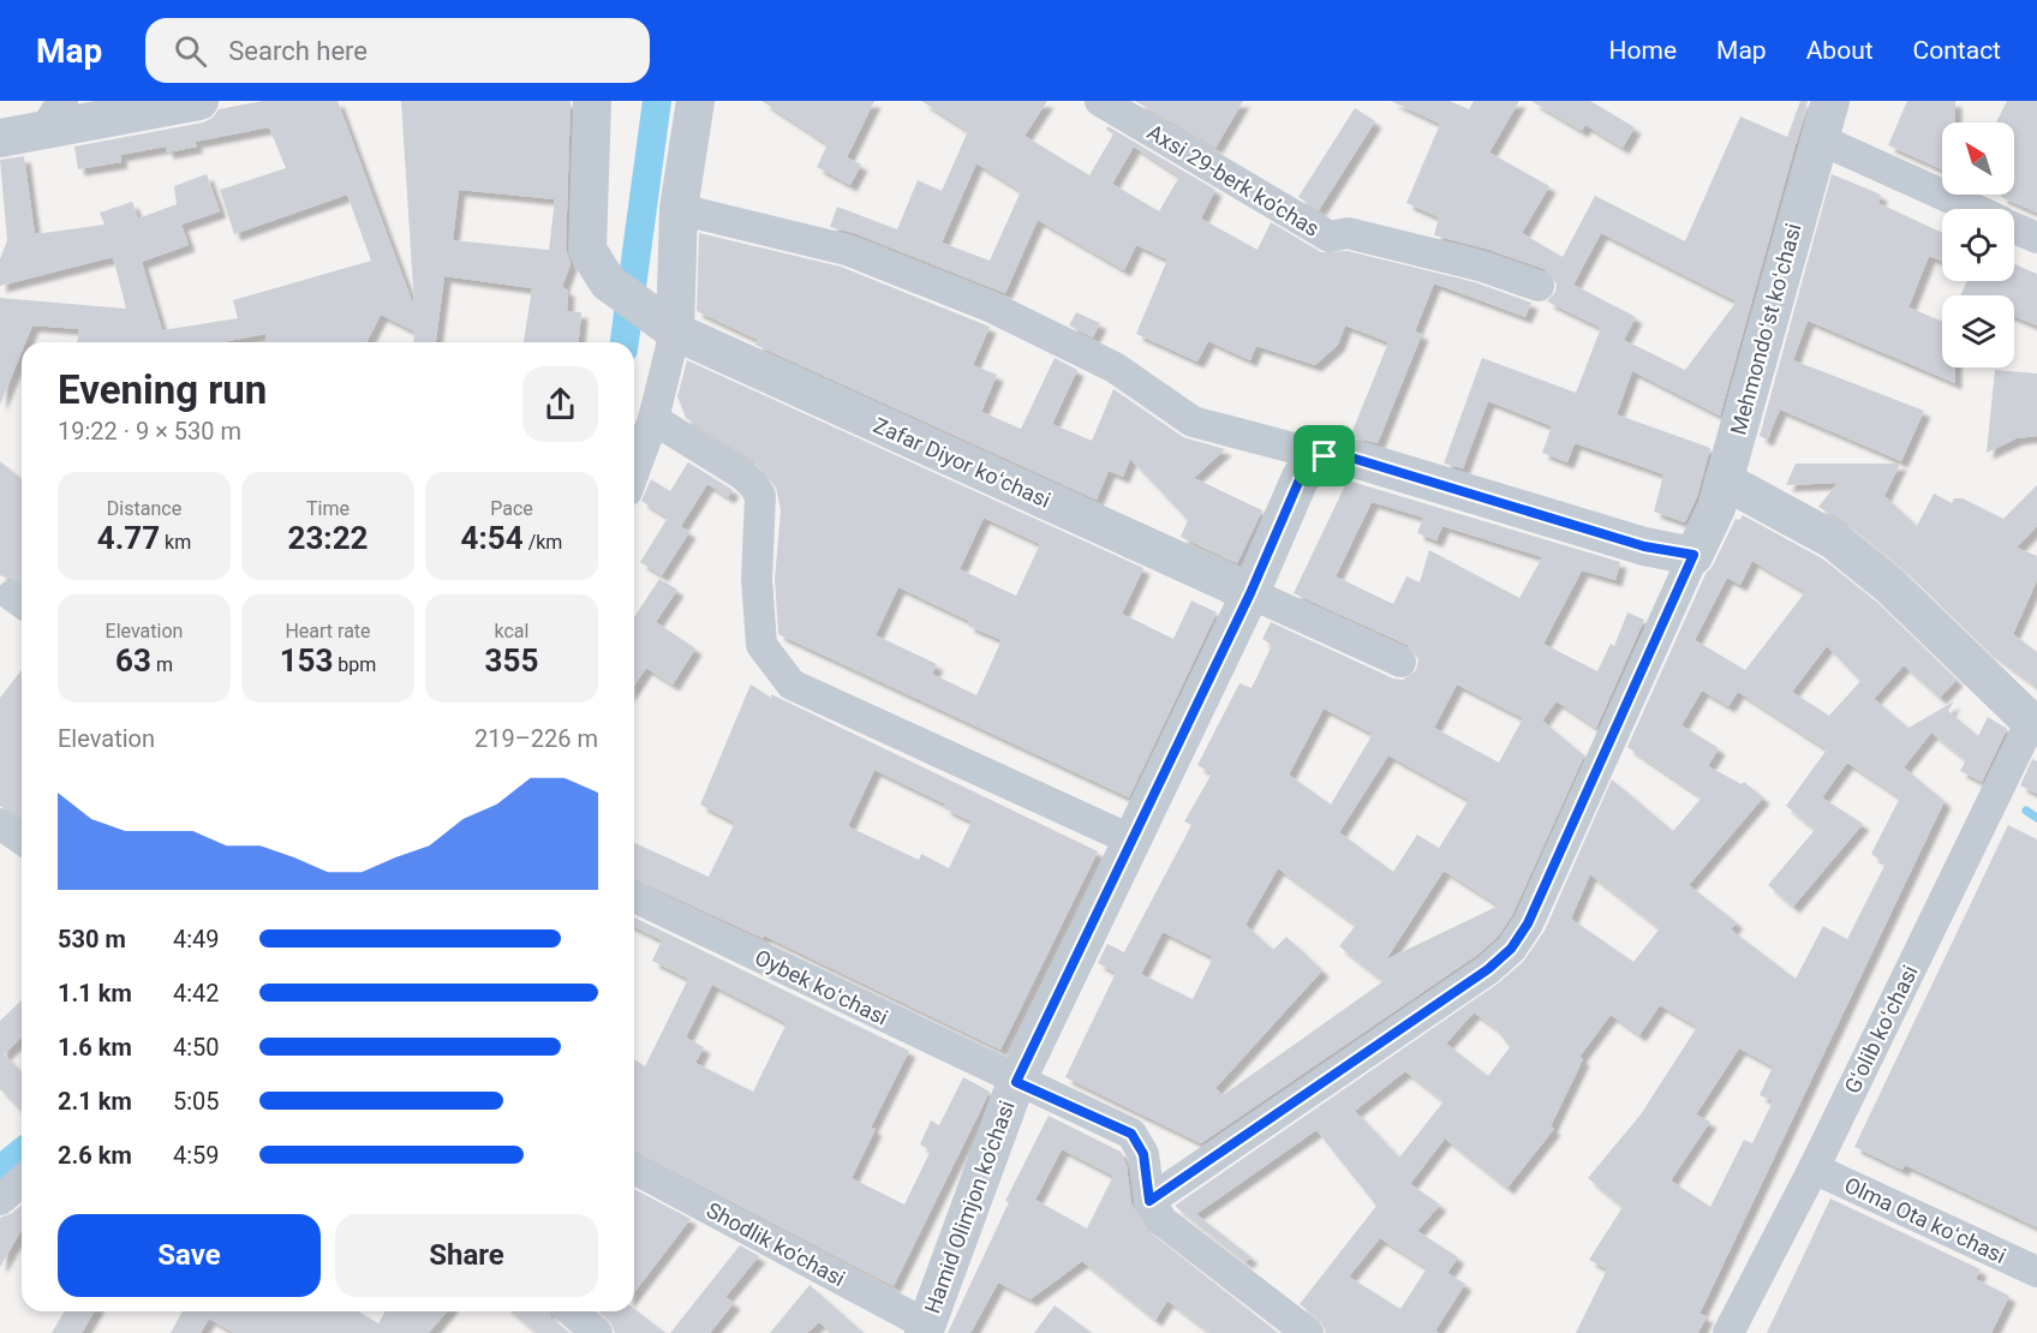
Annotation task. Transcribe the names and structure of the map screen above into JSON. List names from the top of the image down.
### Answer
{
  "streets": {
    "street": [
      "Аxsi 29-berk koʼchas",
      "Mehmondoʻst koʻchasi",
      "Zafar Diyor koʻchasi",
      "Oybek koʻchasi",
      "Gʻolib koʻchasi",
      "Hamid Olimjon ko'chasi",
      "Olma Ota koʻchasi",
      "Shodlik ko‘chasi"
    ]
  },
  "crossings": [
    ["Zafar Diyor koʻchasi", "Hamid Olimjon ko'chasi"],
    ["Oybek koʻchasi", "Hamid Olimjon ko'chasi"],
    ["Gʻolib koʻchasi", "Olma Ota koʻchasi"],
    ["Hamid Olimjon ko'chasi", "Shodlik ko‘chasi"]
  ],
  "north": "top left",
  "page": {
    "header": "Map",
    "search": "Search here",
    "nav": [
      "Home",
      "Map",
      "About",
      "Contact"
    ],
    "heading": ["Evening run", "19:22 · 9 × 530 m"],
    "stats": [
      ["Distance", "4.77 km"],
      ["Time", "23:22"],
      ["Pace", "4:54 /km"],
      ["Elevation", "63 m"],
      ["Heart rate", "153 bpm"],
      ["kcal", "355"]
    ],
    "chart": ["Elevation", "219–226 m"],
    "list": [
      {
        "name": "530 m",
        "note": "4:49"
      },
      {
        "name": "1.1 km",
        "note": "4:42"
      },
      {
        "name": "1.6 km",
        "note": "4:50"
      },
      {
        "name": "2.1 km",
        "note": "5:05"
      },
      {
        "name": "2.6 km",
        "note": "4:59"
      }
    ],
    "buttons": ["Save", "Share"]
  }
}
